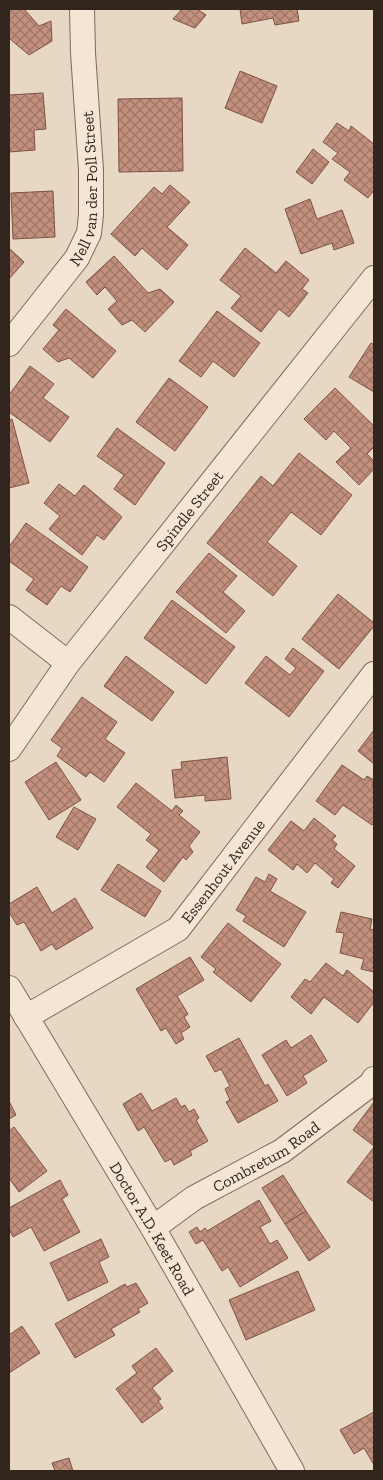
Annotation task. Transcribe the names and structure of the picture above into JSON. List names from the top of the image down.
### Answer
{
  "streets": {
    "street": [
      "Nell van der Poll Street",
      "Spindle Street",
      "Essenhout Avenue",
      "Combretum Road",
      "Doctor A.D. Keet Road"
    ]
  },
  "crossings": [
    ["Essenhout Avenue", "Doctor A.D. Keet Road"],
    ["Combretum Road", "Doctor A.D. Keet Road"]
  ]
}
